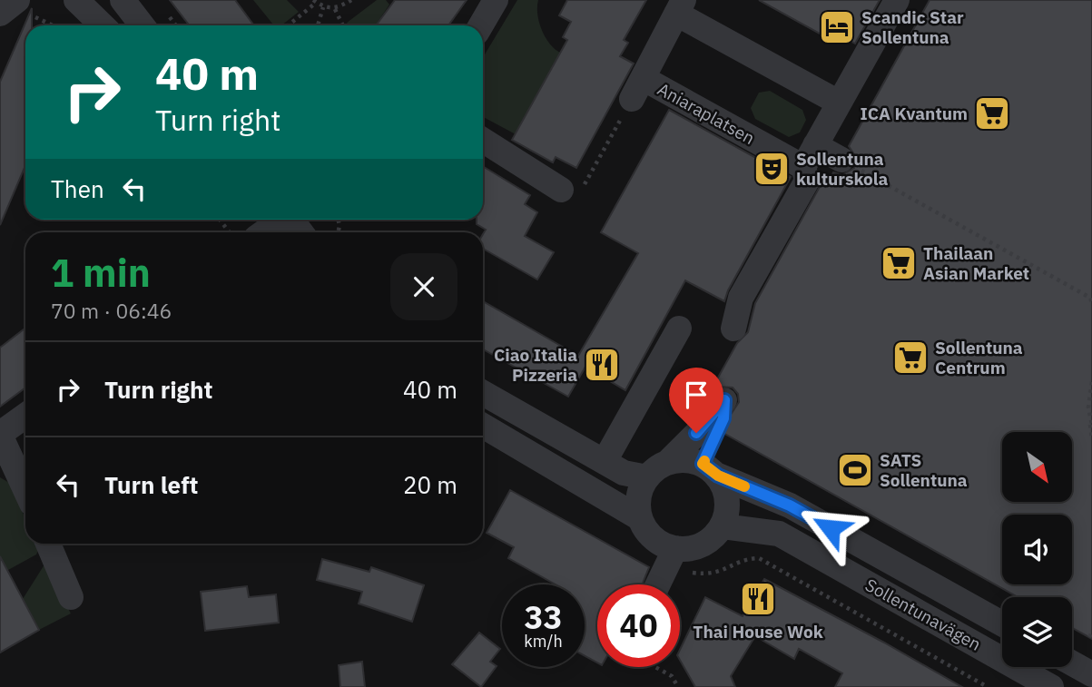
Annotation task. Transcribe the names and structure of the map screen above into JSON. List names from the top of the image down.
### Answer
{
  "streets": {
    "street": ["Aniaraplatsen", "Sollentunavägen"]
  },
  "places": {
    "hotel": ["Scandic Star Sollentuna"],
    "supermarket": ["ICA Kvantum", "Thailaan Asian Market", "Sollentuna Centrum"],
    "theatre": ["Sollentuna kulturskola"],
    "restaurant": ["Ciao Italia Pizzeria", "Thai House Wok"],
    "sports": ["SATS Sollentuna"]
  },
  "north": "bottom right",
  "page": {
    "turn": ["40 m", "Turn right"],
    "then": "Then",
    "heading": ["1 min", "70 m · 06:46"],
    "list": [
      {
        "name": "Turn right",
        "value": "40 m"
      },
      {
        "name": "Turn left",
        "value": "20 m"
      }
    ],
    "speed": "33 km/h",
    "limit": "40"
  }
}
